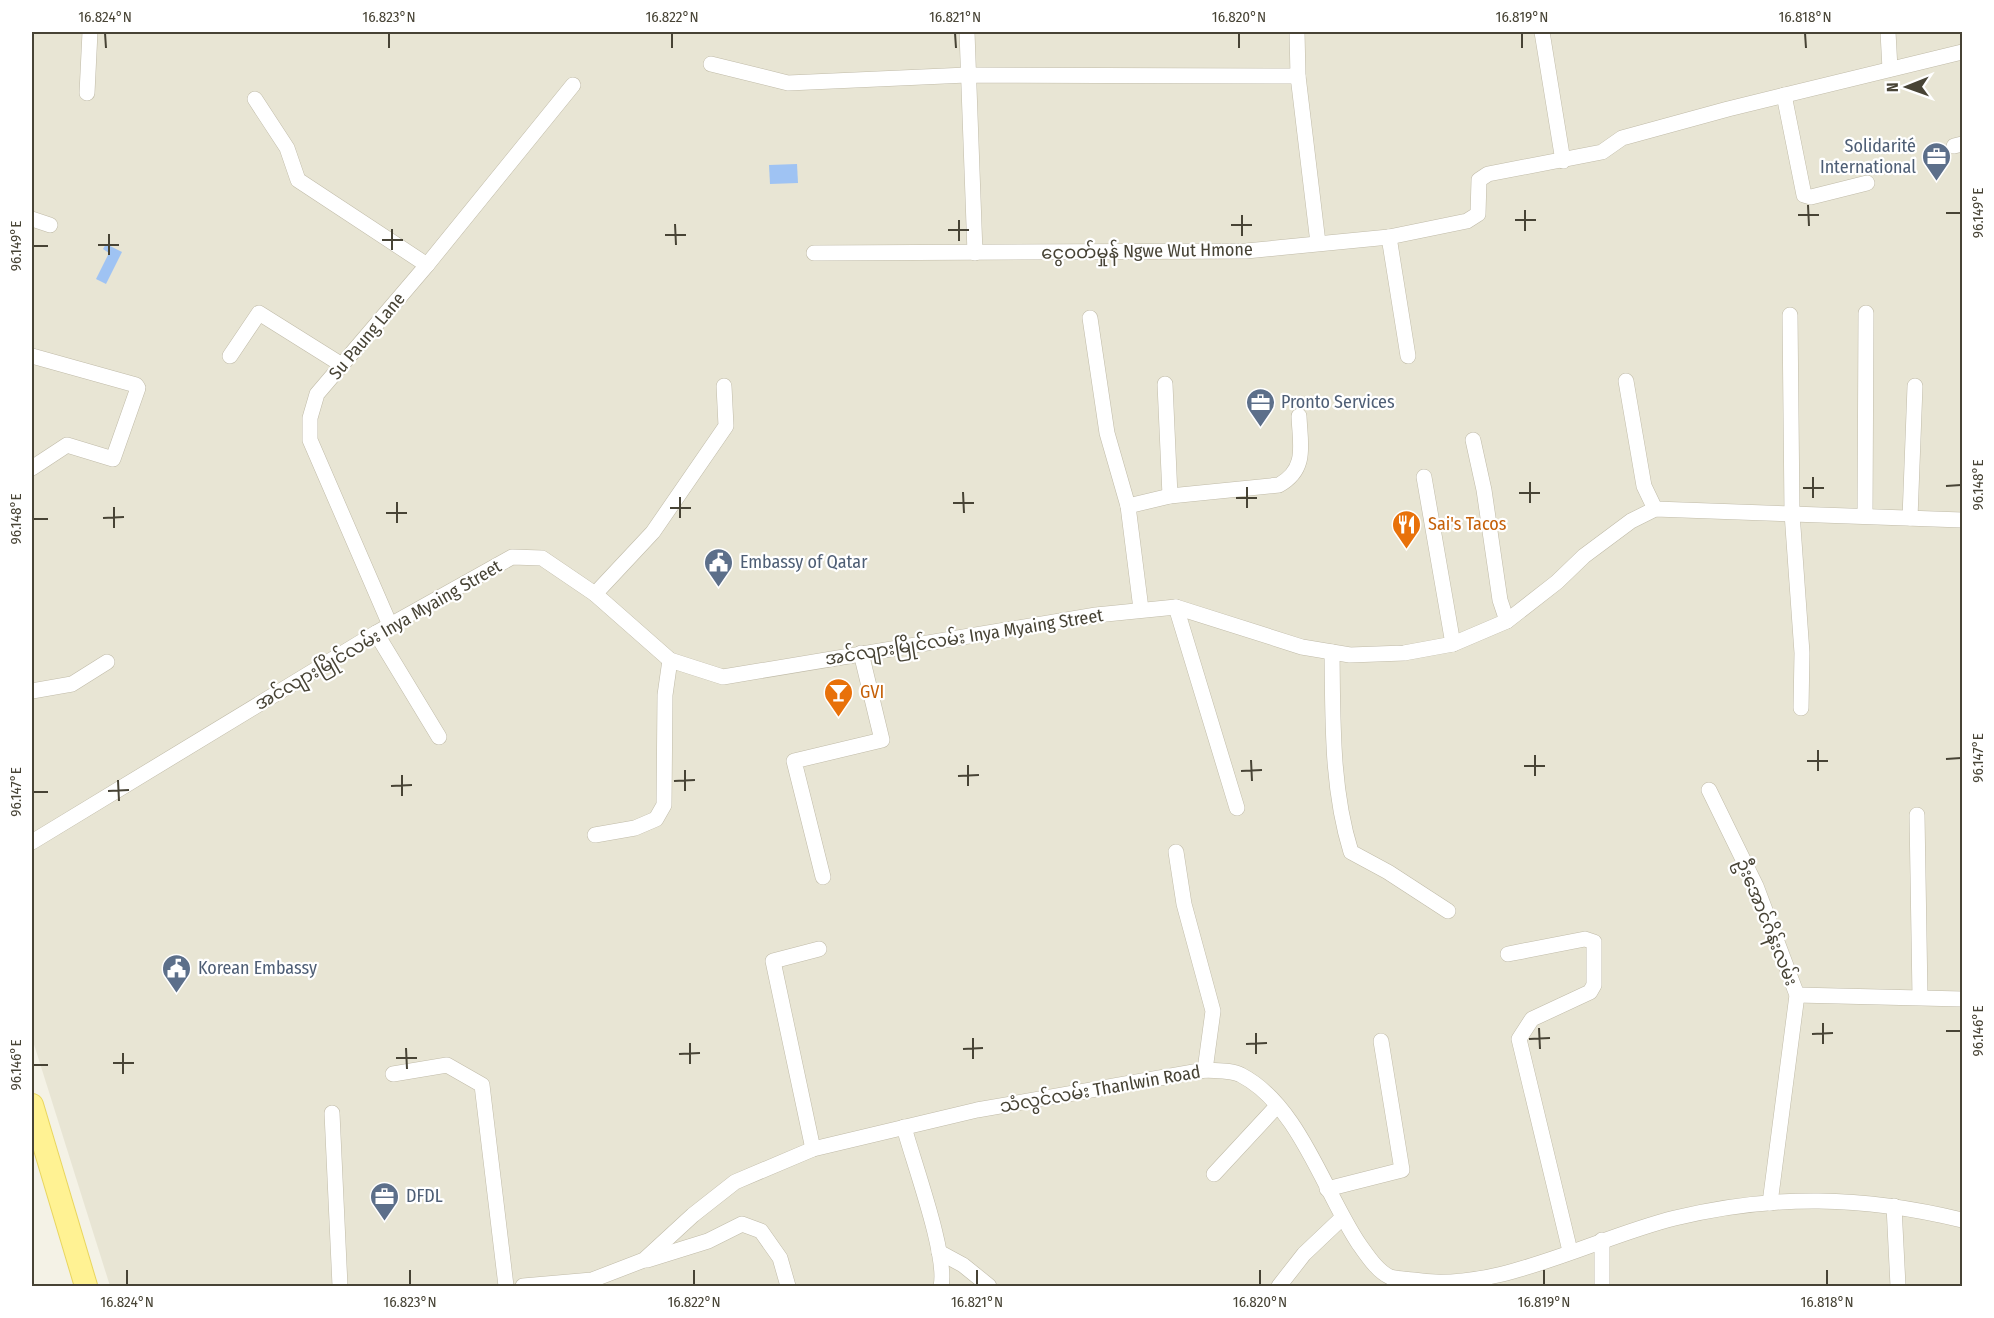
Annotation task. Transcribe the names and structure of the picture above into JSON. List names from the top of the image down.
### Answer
{
  "streets": {
    "street": [
      "ငွေဝတ်မှုန် Ngwe Wut Hmone",
      "Su Paung Lane",
      "အင်လျားမြိုင်လမ်း Inya Myaing Street",
      "ဦးအောင်ဂိန်းလမ်း",
      "သံလွင်လမ်း Thanlwin Road"
    ]
  },
  "crossings": [
    ["Su Paung Lane", "အင်လျားမြိုင်လမ်း Inya Myaing Street"],
    ["ဦးအောင်ဂိန်းလမ်း", "သံလွင်လမ်း Thanlwin Road"]
  ],
  "places": {
    "office": ["Solidarité International", "Pronto Services", "DFDL"],
    "restaurant": ["Sai's Tacos"],
    "public building": ["Embassy of Qatar", "Korean Embassy"],
    "bar": ["GVI"]
  },
  "north": "left",
  "coordinates": [
    "16.824°N",
    "16.823°N",
    "16.822°N",
    "16.821°N",
    "16.820°N",
    "16.819°N",
    "16.818°N",
    "96.149°E",
    "96.148°E",
    "96.147°E",
    "96.146°E"
  ]
}
